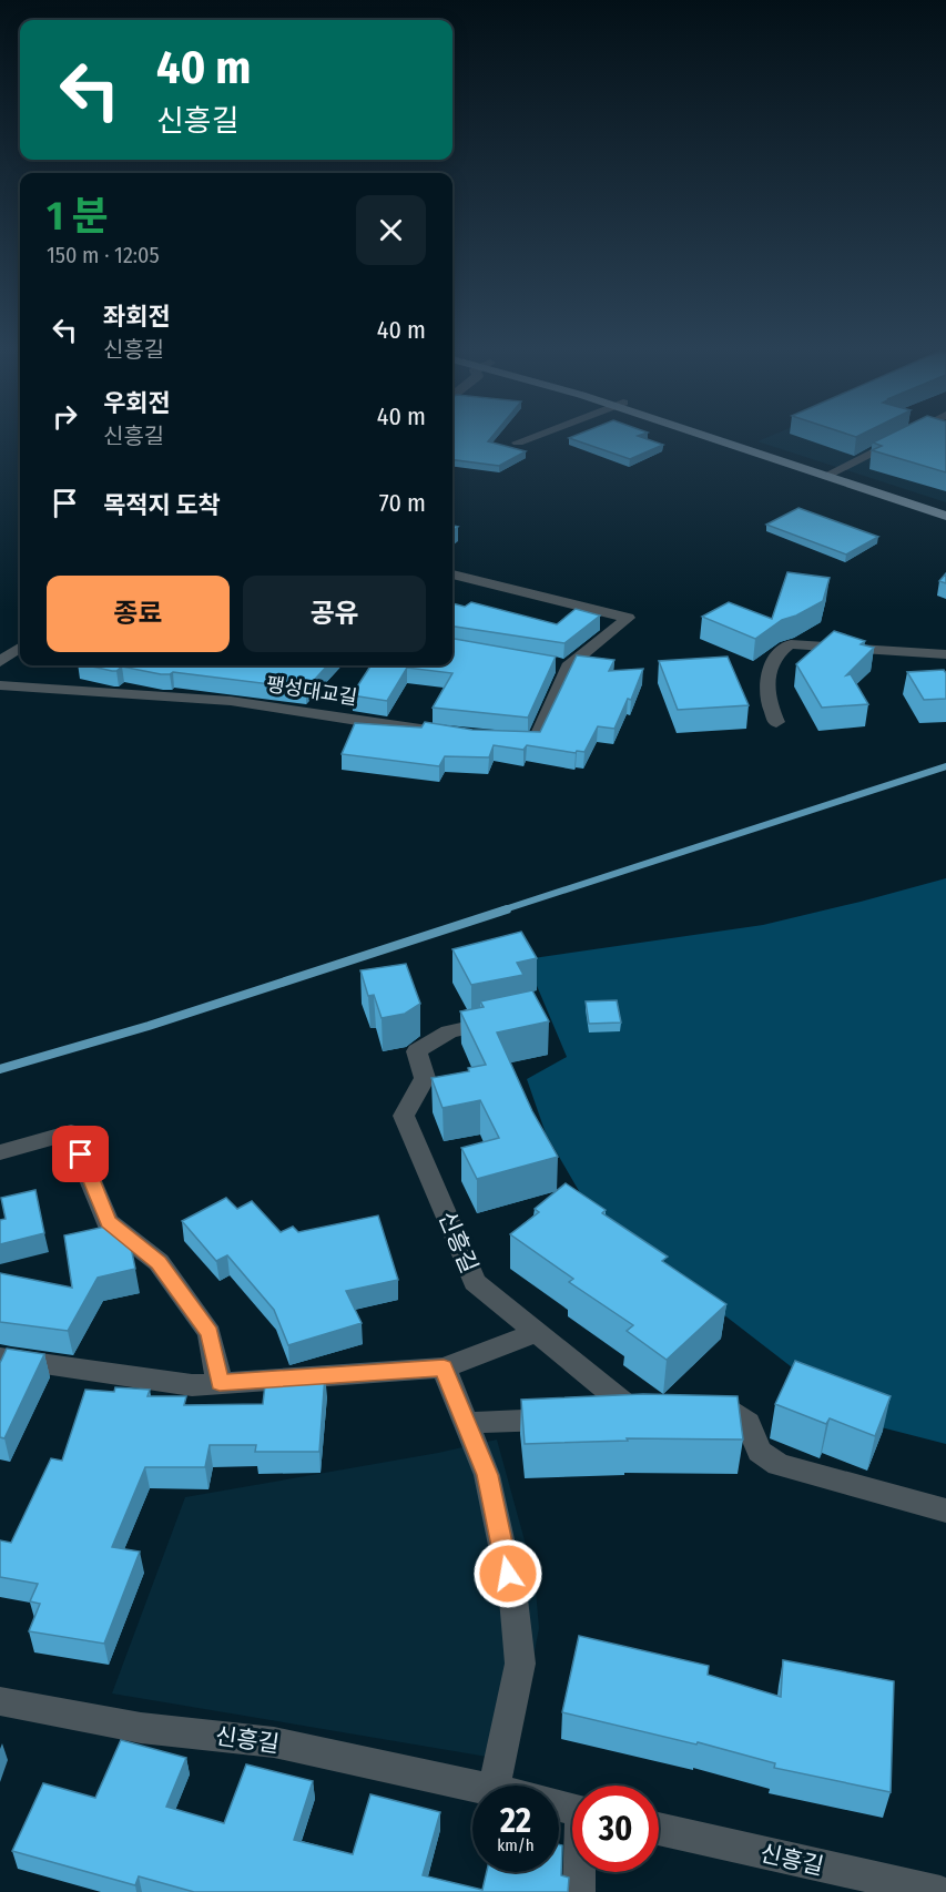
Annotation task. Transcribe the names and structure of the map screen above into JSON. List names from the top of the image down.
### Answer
{
  "streets": {
    "street": ["팽성대교길", "신흥길"]
  },
  "page": {
    "turn": ["40 m", "신흥길"],
    "heading": ["1 분", "150 m · 12:05"],
    "list": [
      {
        "name": "좌회전",
        "note": "신흥길",
        "value": "40 m"
      },
      {
        "name": "우회전",
        "note": "신흥길",
        "value": "40 m"
      },
      {
        "name": "목적지 도착",
        "value": "70 m"
      }
    ],
    "buttons": ["종료", "공유"],
    "speed": "22 km/h",
    "limit": "30"
  }
}
